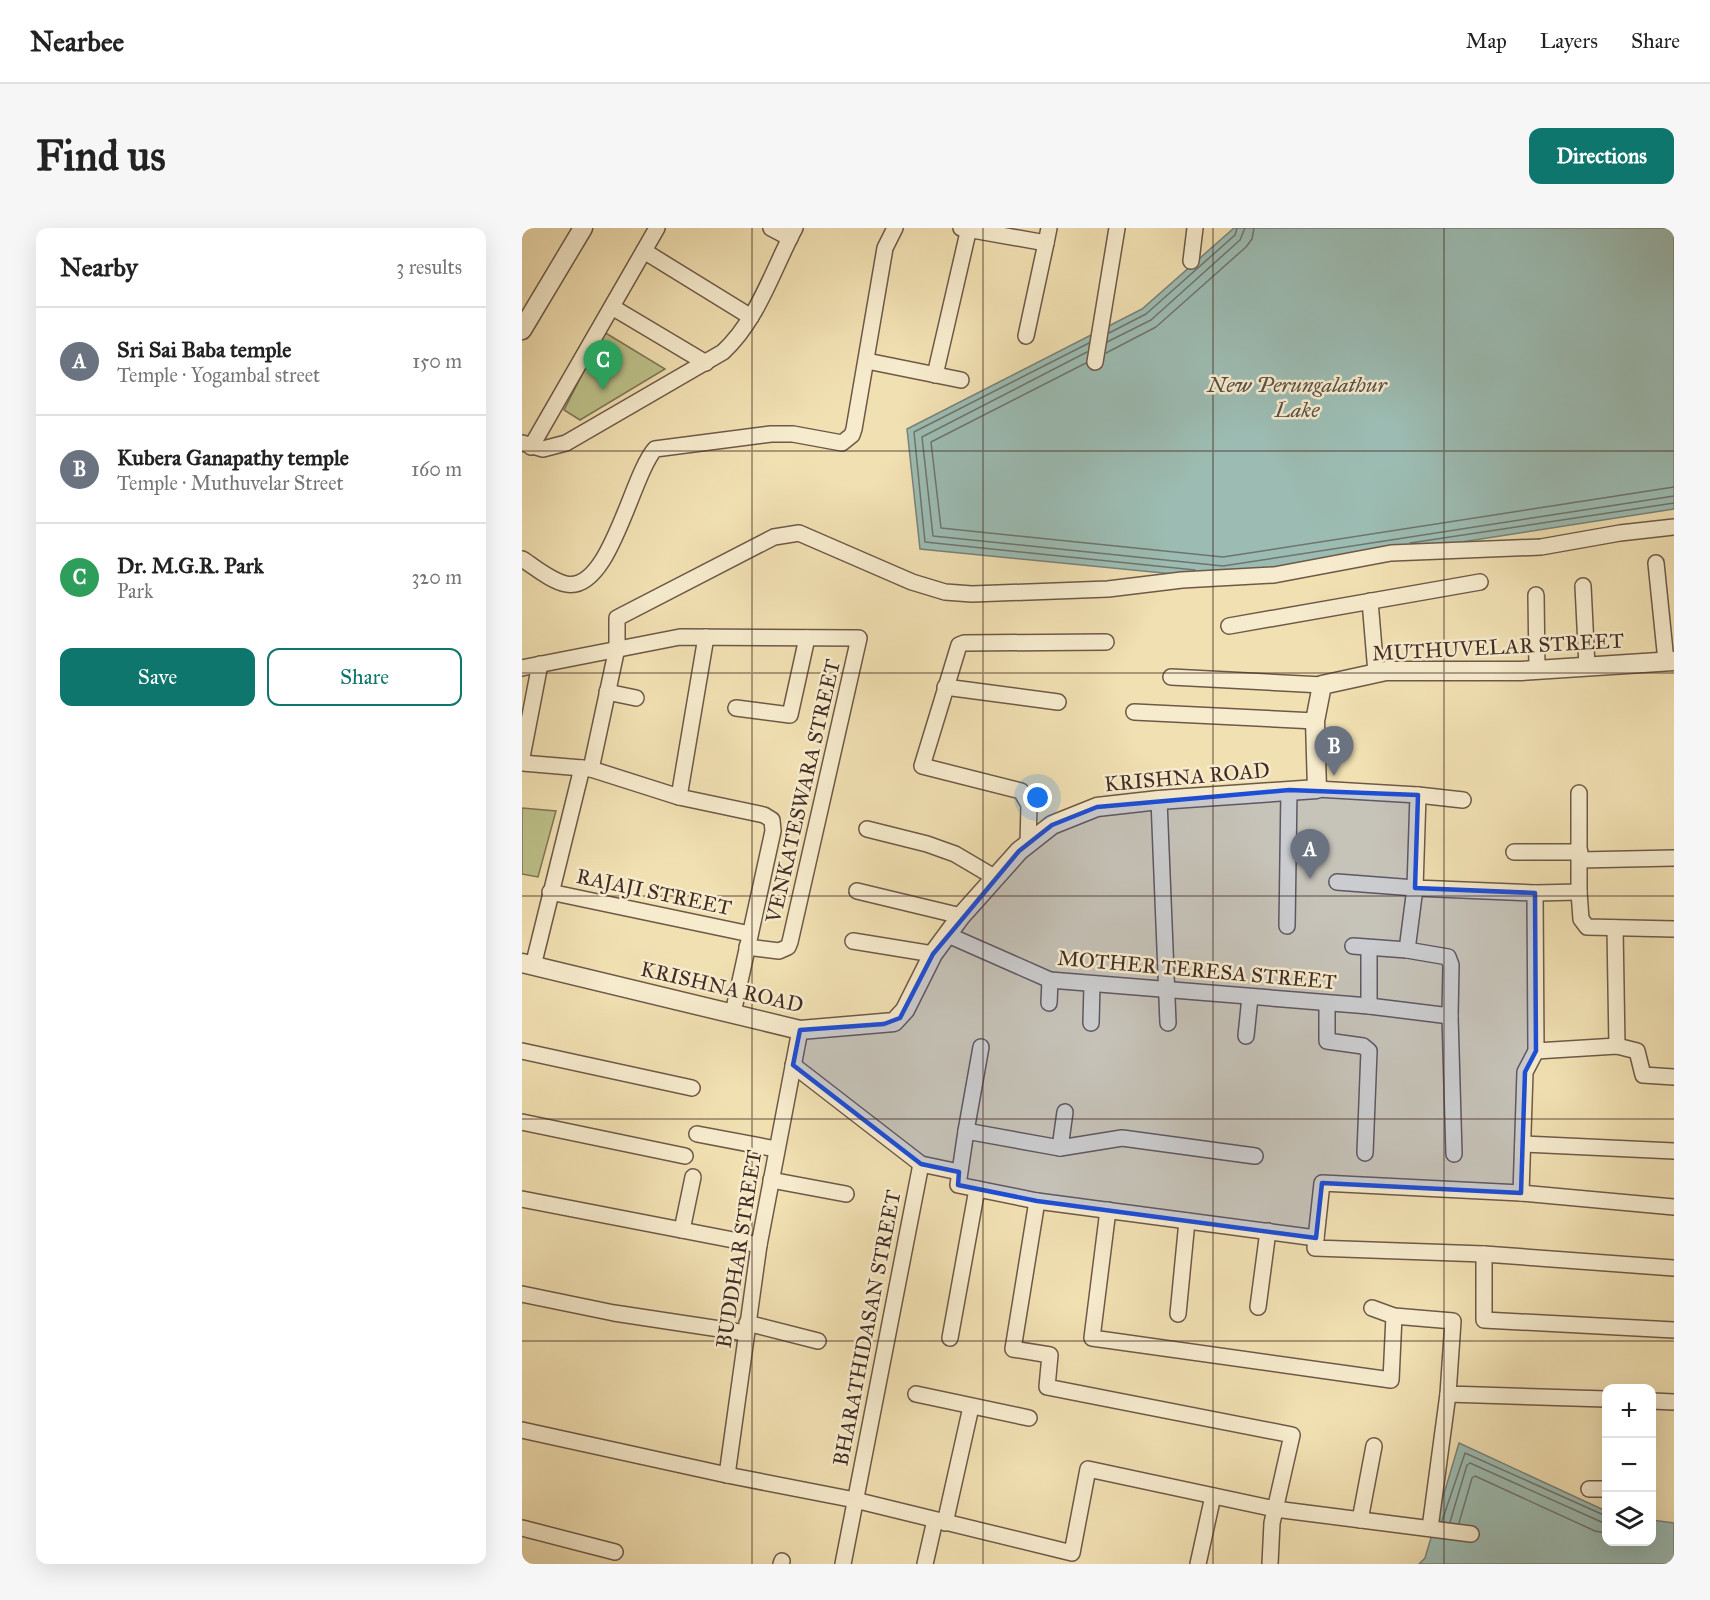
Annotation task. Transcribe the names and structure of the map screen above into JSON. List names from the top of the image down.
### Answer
{
  "streets": {
    "street": [
      "MUTHUVELAR STREET",
      "KRISHNA ROAD",
      "VENKATESWARA STREET",
      "RAJAJI STREET",
      "MOTHER TERESA STREET",
      "BUDDHAR STREET",
      "BHARATHIDASAN STREET"
    ]
  },
  "crossings": [
    ["KRISHNA ROAD", "MOTHER TERESA STREET"],
    ["KRISHNA ROAD", "BUDDHAR STREET"],
    ["VENKATESWARA STREET", "RAJAJI STREET"]
  ],
  "water": ["New Perungalathur Lake"],
  "page": {
    "header": "Nearbee",
    "nav": ["Map", "Layers", "Share"],
    "buttons": [
      "Directions",
      ["Save", "Share"]
    ],
    "title": "Find us",
    "heading": ["Nearby", "3 results"],
    "list": [
      {
        "mark": "A",
        "name": "Sri Sai Baba temple",
        "note": "Temple · Yogambal street",
        "value": "150 m"
      },
      {
        "mark": "B",
        "name": "Kubera Ganapathy temple",
        "note": "Temple · Muthuvelar Street",
        "value": "160 m"
      },
      {
        "mark": "C",
        "name": "Dr. M.G.R. Park",
        "note": "Park",
        "value": "320 m"
      }
    ],
    "pins": ["C", "B", "A"],
    "map_buttons": ["+", "−"]
  }
}
